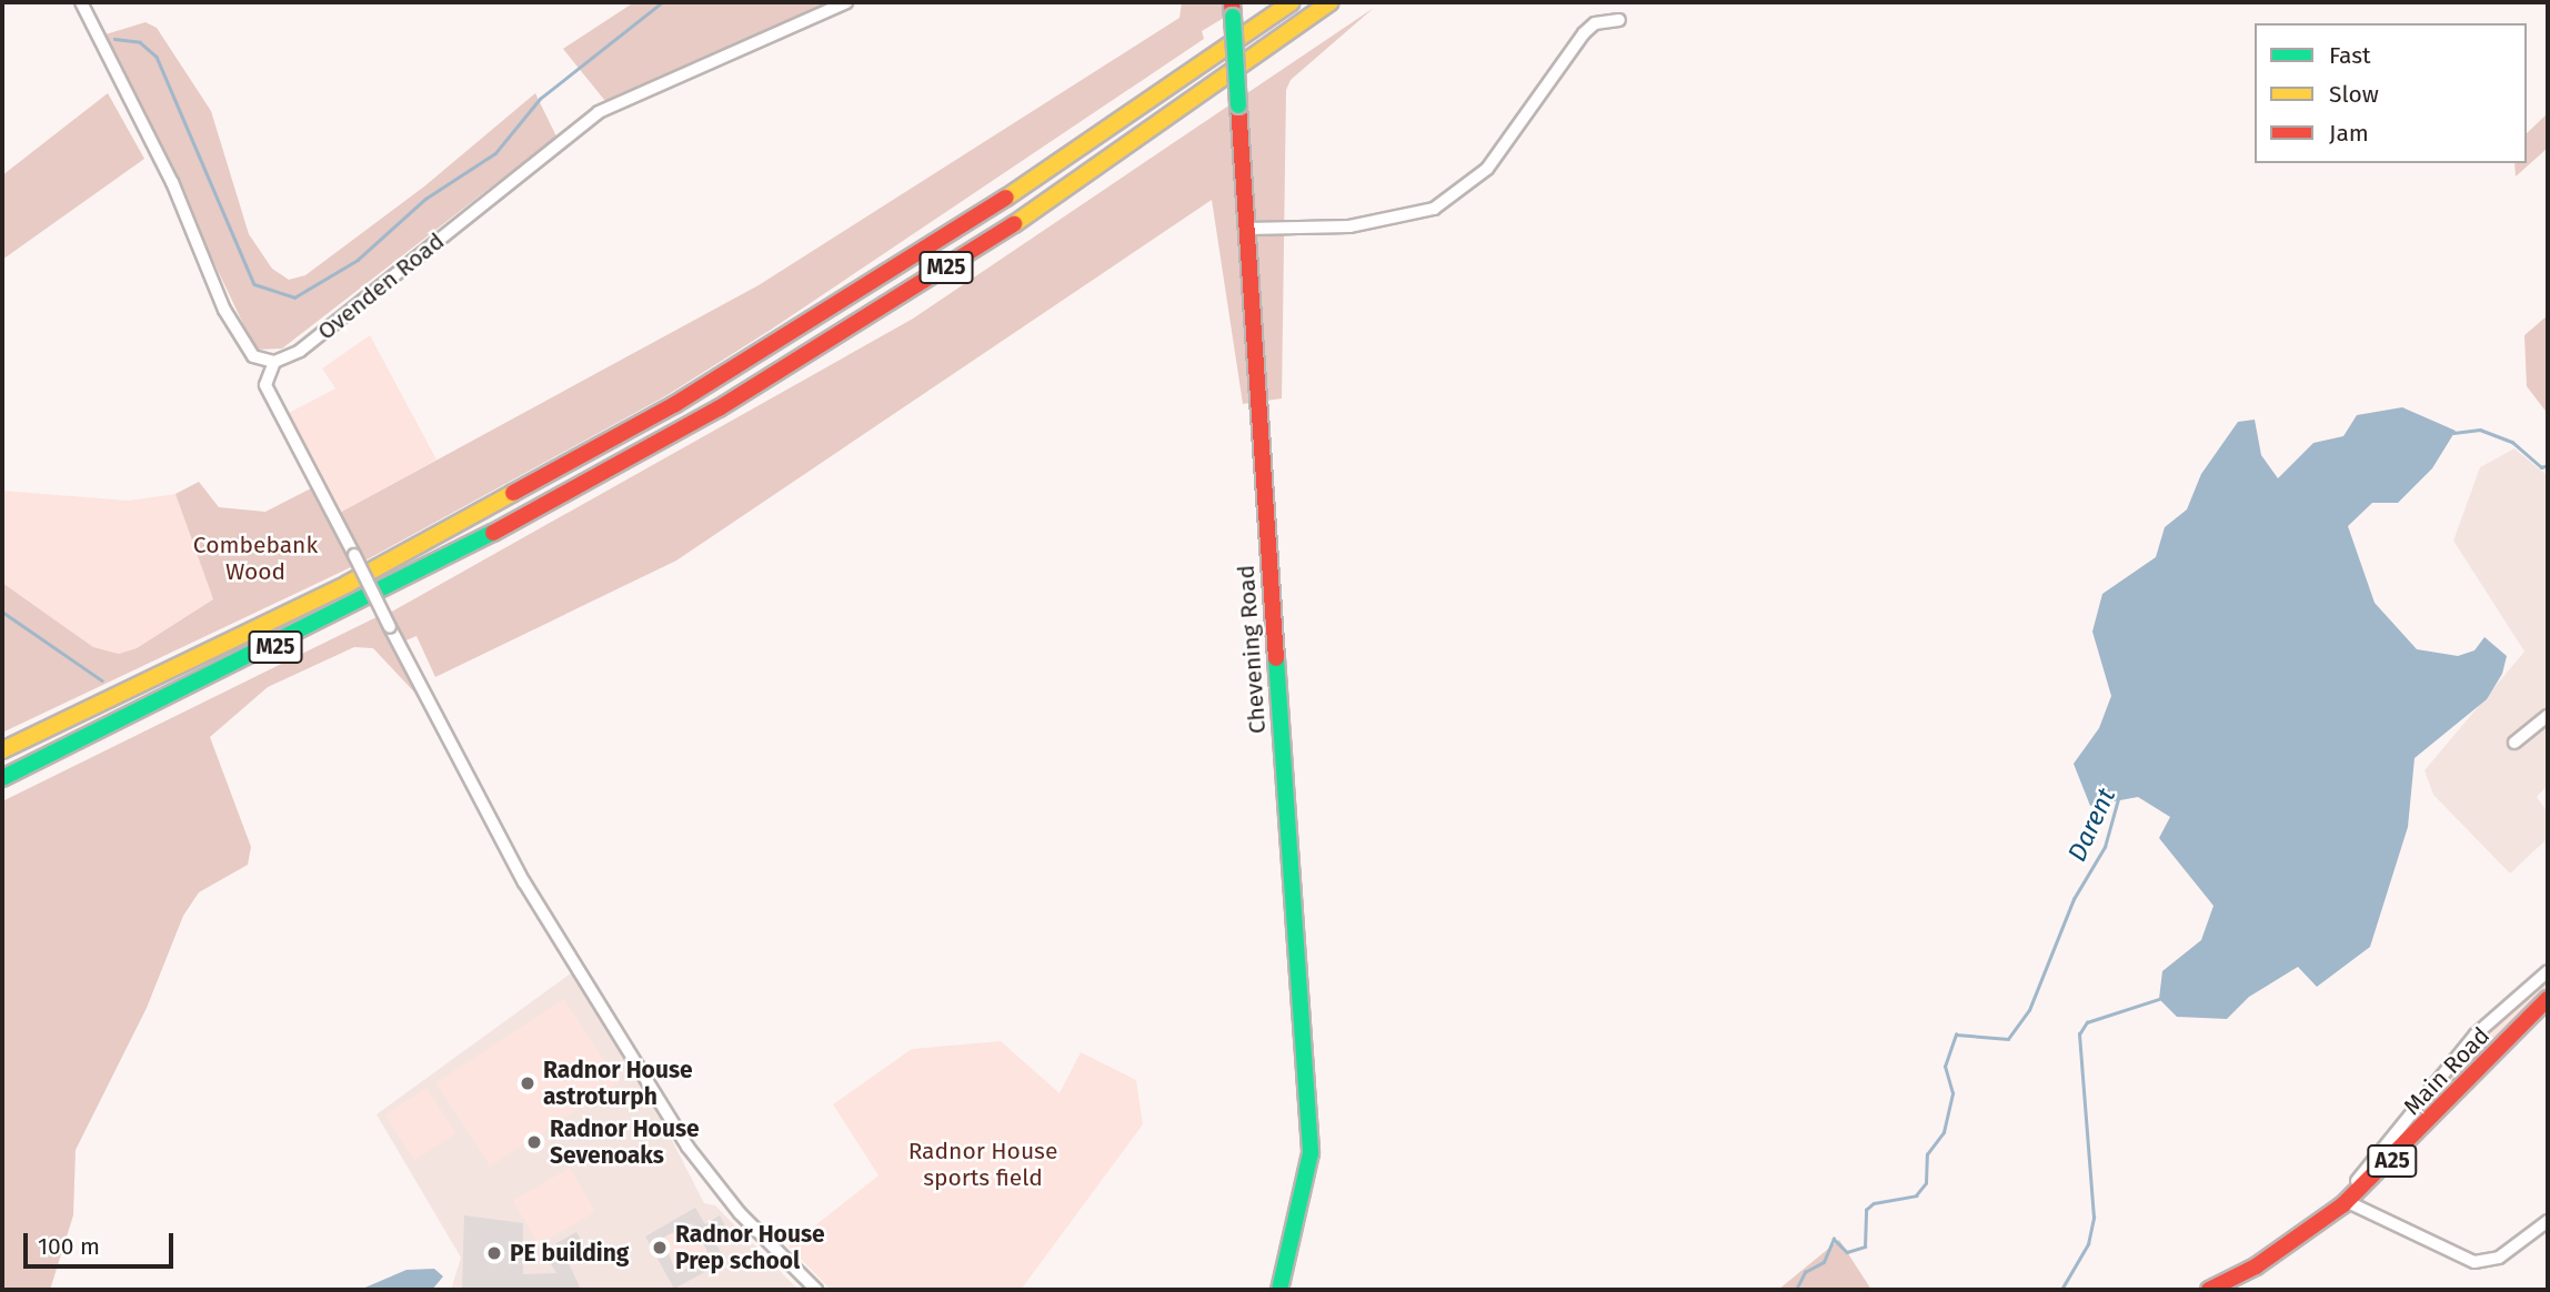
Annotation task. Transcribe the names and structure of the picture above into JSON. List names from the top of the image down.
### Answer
{
  "streets": {
    "main road": [
      "M25",
      "Chevening Road",
      "Main Road",
      "A25"
    ],
    "street": ["Ovenden Road"]
  },
  "water": ["Darent"],
  "parks": ["Combebank Wood", "Radnor House sports field"],
  "places": [
    "Radnor House astroturph",
    "Radnor House Sevenoaks",
    "Radnor House Prep school",
    "PE building"
  ],
  "legend": ["Fast", "Slow", "Jam"],
  "scale_bar": "100 m"
}
